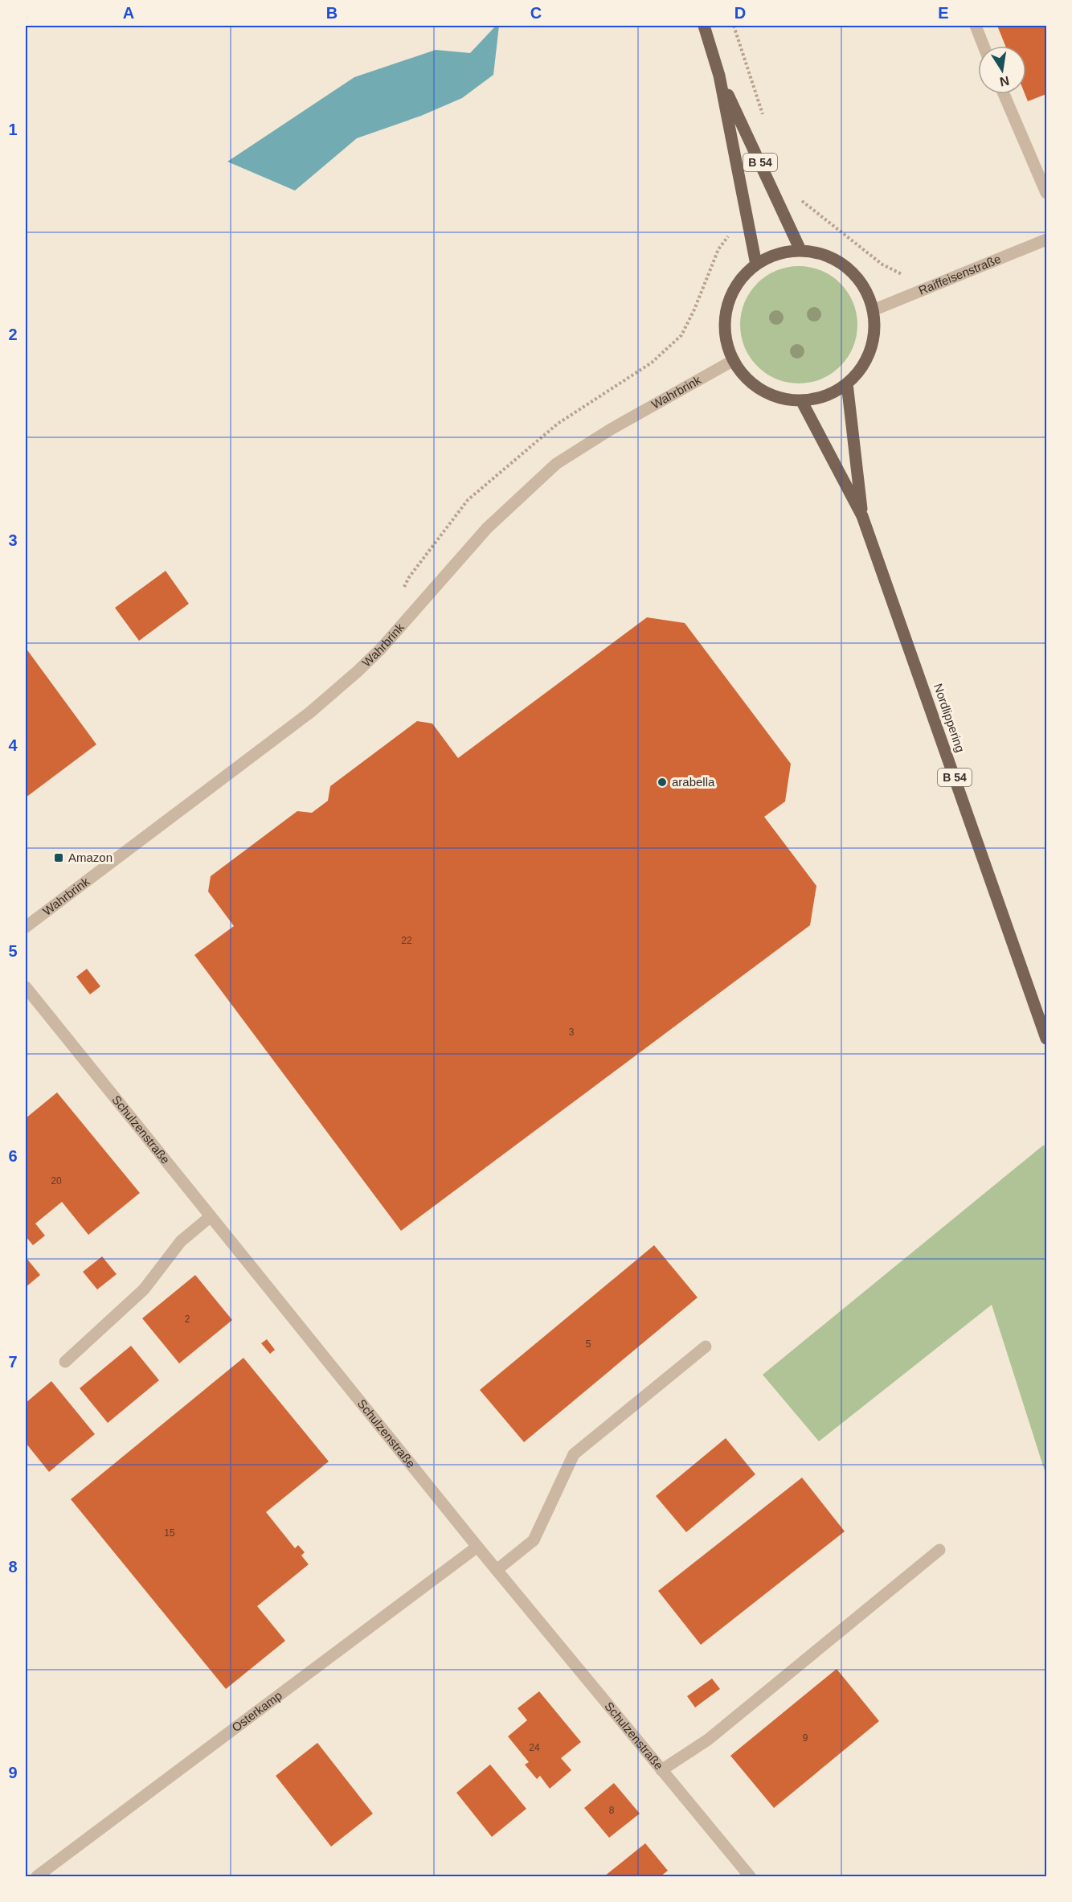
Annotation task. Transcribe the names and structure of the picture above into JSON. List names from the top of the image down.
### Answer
{
  "streets": {
    "main road": ["B 54", "Nordlippering"],
    "street": [
      "Raiffeisenstraße",
      "Wahrbrink",
      "Schulzenstraße",
      "Osterkamp"
    ]
  },
  "crossings": [
    ["B 54", "Raiffeisenstraße"],
    ["B 54", "Wahrbrink"],
    ["B 54", "Nordlippering"],
    ["Raiffeisenstraße", "Wahrbrink"],
    ["Raiffeisenstraße", "Nordlippering"],
    ["Wahrbrink", "Nordlippering"],
    ["Schulzenstraße", "Osterkamp"]
  ],
  "places": {
    "other": ["arabella"],
    "transit": ["Amazon"]
  },
  "house_numbers": [
    "22",
    "3",
    "20",
    "2",
    "5",
    "15",
    "9",
    "24",
    "8"
  ],
  "north": "bottom",
  "grid": {
    "columns": [
      "A",
      "B",
      "C",
      "D",
      "E"
    ],
    "rows": [
      "1",
      "2",
      "3",
      "4",
      "5",
      "6",
      "7",
      "8",
      "9"
    ]
  }
}
